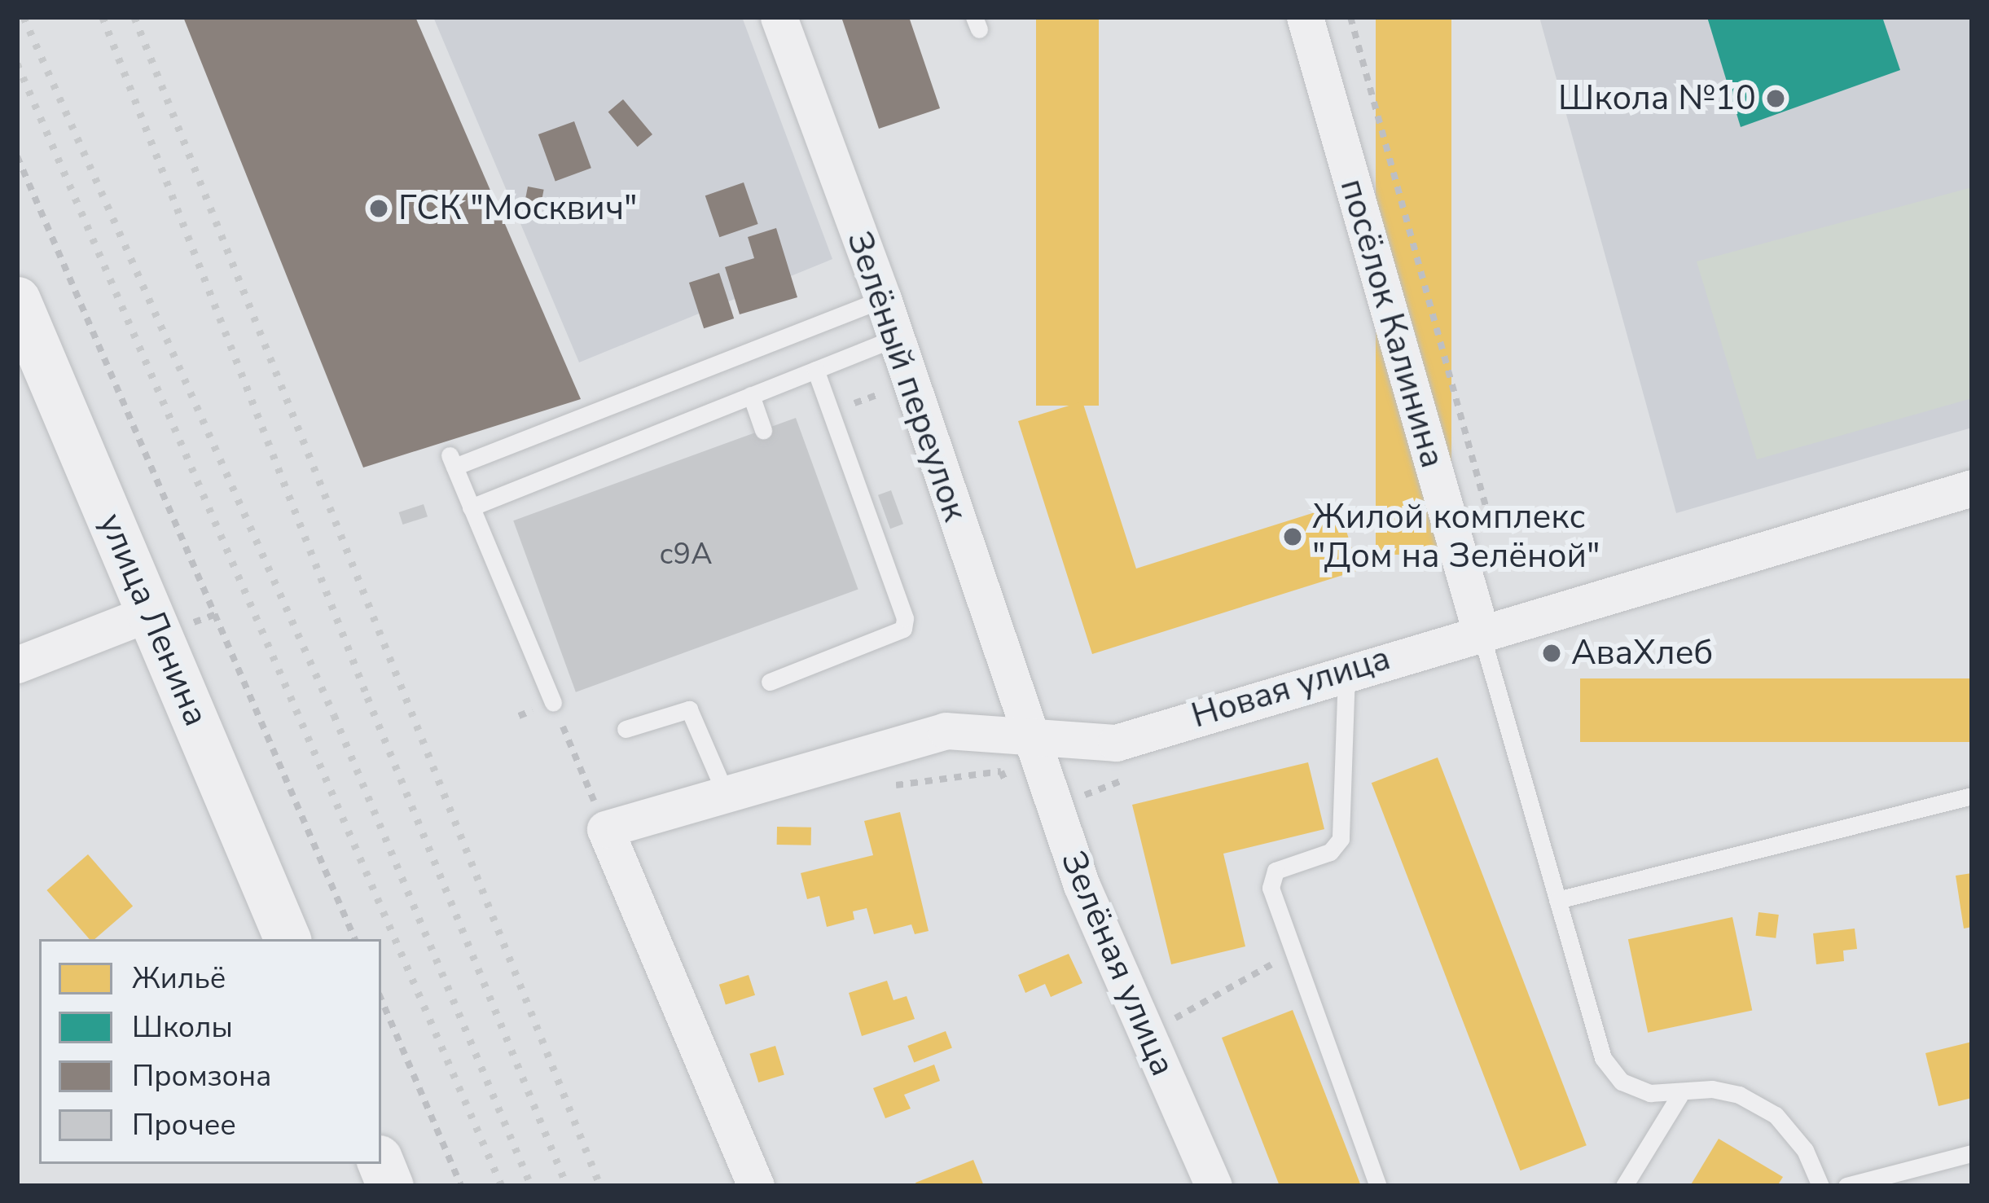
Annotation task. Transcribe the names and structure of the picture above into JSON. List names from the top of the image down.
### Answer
{
  "streets": {
    "street": [
      "посёлок Калинина",
      "Зелёный переулок",
      "улица Ленина",
      "Новая улица",
      "Зелёная улица"
    ]
  },
  "crossings": [
    ["посёлок Калинина", "Новая улица"],
    ["Зелёный переулок", "Новая улица"],
    ["Зелёный переулок", "Зелёная улица"],
    ["Новая улица", "Зелёная улица"]
  ],
  "places": [
    "Школа №10",
    "ГСК \"Москвич\"",
    "Жилой комплекс \"Дом на Зелёной\"",
    "АваХлеб"
  ],
  "house_numbers": ["с9А"],
  "legend": [
    "Жильё",
    "Школы",
    "Промзона",
    "Прочее"
  ]
}
